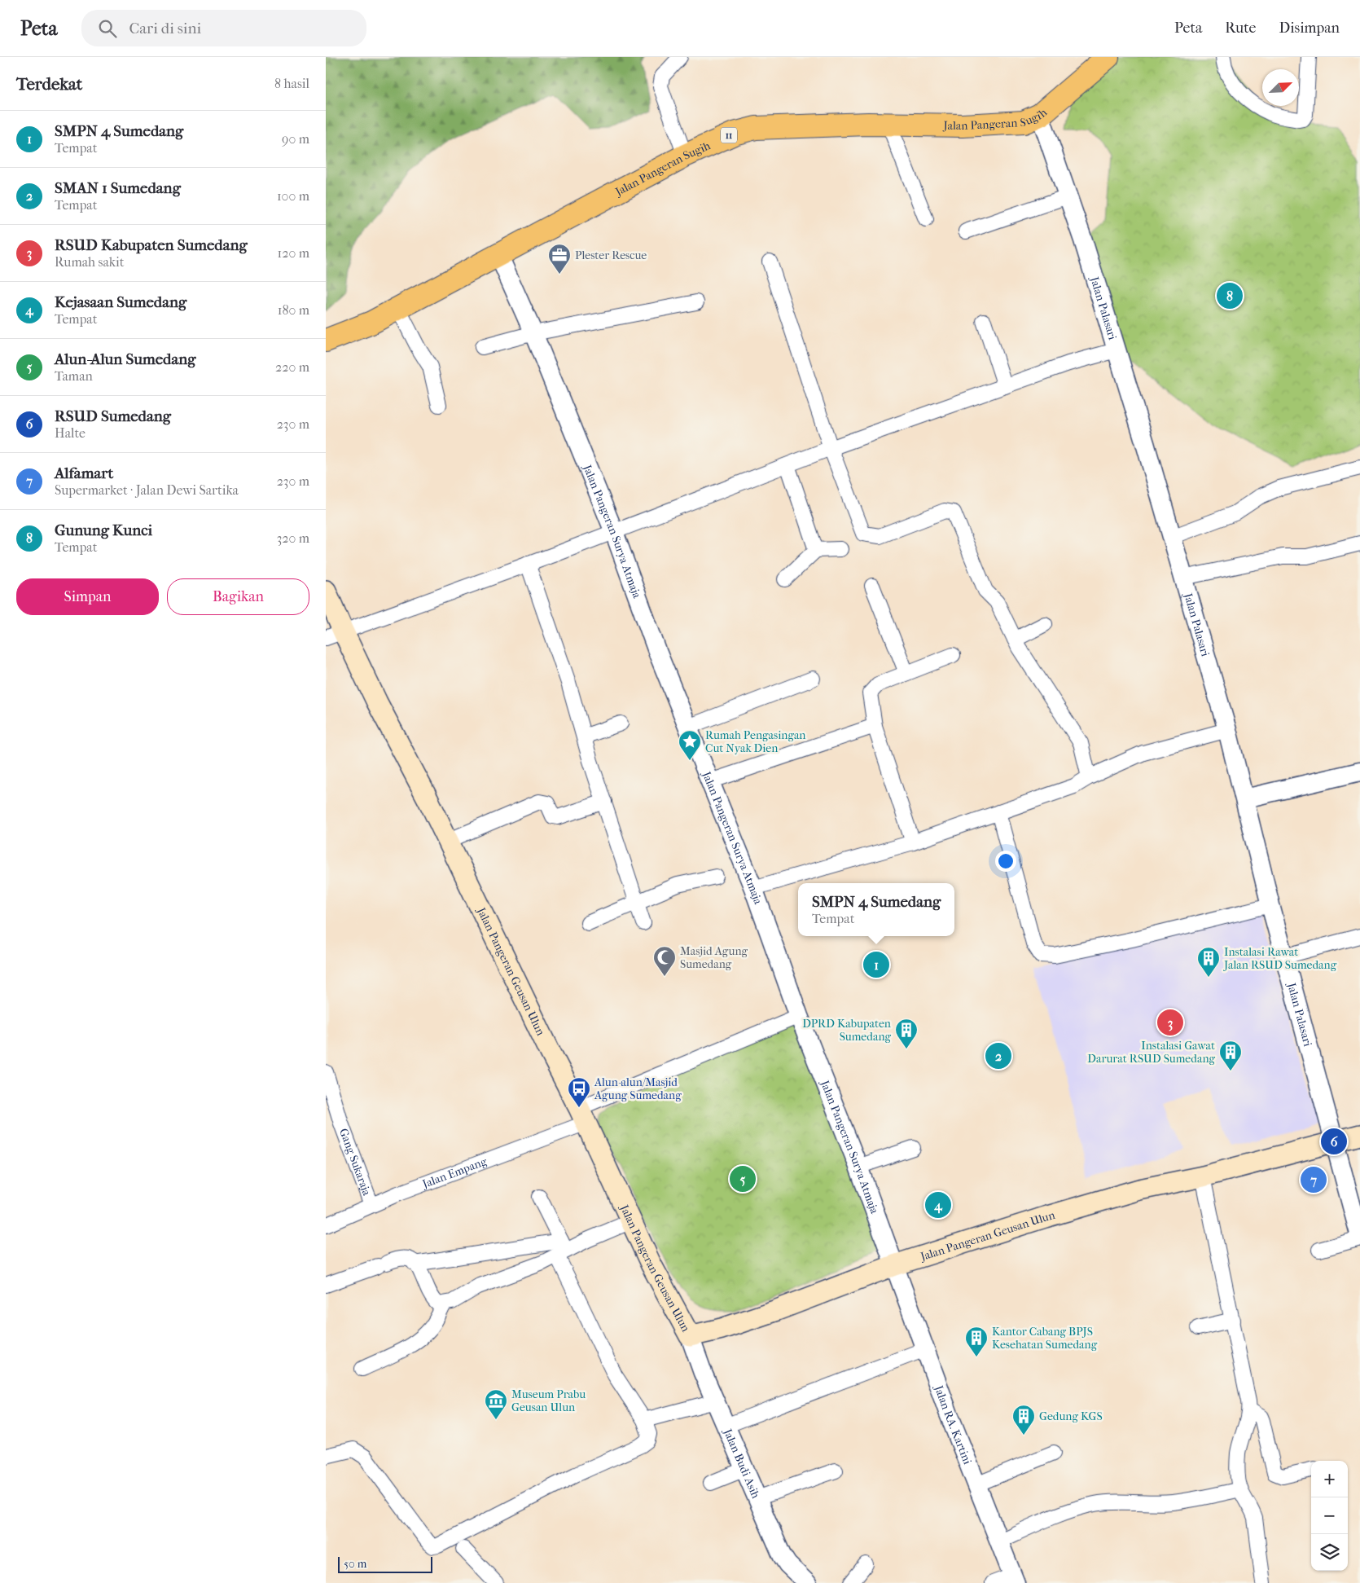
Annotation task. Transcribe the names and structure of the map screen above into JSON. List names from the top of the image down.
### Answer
{
  "streets": {
    "highway": ["Jalan Pangeran Sugih", "11"],
    "main road": ["Jalan Pangeran Geusan Ulun"],
    "street": [
      "Jalan Palasari",
      "Jalan Pangeran Surya Atmaja",
      "Gang Sukaraja",
      "Jalan Empang",
      "Jalan RA. Kartini",
      "Jalan Budi Asih"
    ]
  },
  "crossings": [
    ["Jalan Pangeran Sugih", "11"],
    ["Jalan Pangeran Sugih", "Jalan Palasari"],
    ["Jalan Pangeran Sugih", "Jalan Pangeran Surya Atmaja"],
    ["Jalan Palasari", "Jalan Pangeran Geusan Ulun"],
    ["Jalan Pangeran Surya Atmaja", "Jalan Pangeran Geusan Ulun"],
    ["Jalan Pangeran Surya Atmaja", "Jalan Empang"],
    ["Jalan Pangeran Surya Atmaja", "Jalan RA. Kartini"],
    ["Jalan Pangeran Geusan Ulun", "Jalan Empang"],
    ["Jalan Pangeran Geusan Ulun", "Jalan RA. Kartini"],
    ["Jalan Pangeran Geusan Ulun", "Jalan Budi Asih"],
    ["Gang Sukaraja", "Jalan Empang"]
  ],
  "places": {
    "office": ["Plester Rescue"],
    "place": ["Rumah Pengasingan Cut Nyak Dien"],
    "mosque": ["Masjid Agung Sumedang"],
    "building": [
      "Instalasi Rawat Jalan RSUD Sumedang",
      "DPRD Kabupaten Sumedang",
      "Instalasi Gawat Darurat RSUD Sumedang",
      "Kantor Cabang BPJS Kesehatan Sumedang",
      "Gedung KGS"
    ],
    "bus stop": ["Alun-alun/Masjid Agung Sumedang"],
    "museum": ["Museum Prabu Geusan Ulun"]
  },
  "scale_bar": "50 m",
  "north": "top right",
  "page": {
    "header": "Peta",
    "search": "Cari di sini",
    "nav": ["Peta", "Rute", "Disimpan"],
    "heading": ["Terdekat", "8 hasil"],
    "list": [
      {
        "mark": "1",
        "name": "SMPN 4 Sumedang",
        "note": "Tempat",
        "value": "90 m"
      },
      {
        "mark": "2",
        "name": "SMAN 1 Sumedang",
        "note": "Tempat",
        "value": "100 m"
      },
      {
        "mark": "3",
        "name": "RSUD Kabupaten Sumedang",
        "note": "Rumah sakit",
        "value": "120 m"
      },
      {
        "mark": "4",
        "name": "Kejasaan Sumedang",
        "note": "Tempat",
        "value": "180 m"
      },
      {
        "mark": "5",
        "name": "Alun-Alun Sumedang",
        "note": "Taman",
        "value": "220 m"
      },
      {
        "mark": "6",
        "name": "RSUD Sumedang",
        "note": "Halte",
        "value": "230 m"
      },
      {
        "mark": "7",
        "name": "Alfamart",
        "note": "Supermarket · Jalan Dewi Sartika",
        "value": "230 m"
      },
      {
        "mark": "8",
        "name": "Gunung Kunci",
        "note": "Tempat",
        "value": "320 m"
      }
    ],
    "pins": [
      "8",
      "1",
      "3",
      "2",
      "6",
      "5",
      "7",
      "4"
    ],
    "buttons": ["Simpan", "Bagikan"],
    "popup": ["SMPN 4 Sumedang", "Tempat"],
    "map_buttons": ["+", "−"],
    "scale": "50 m"
  }
}
